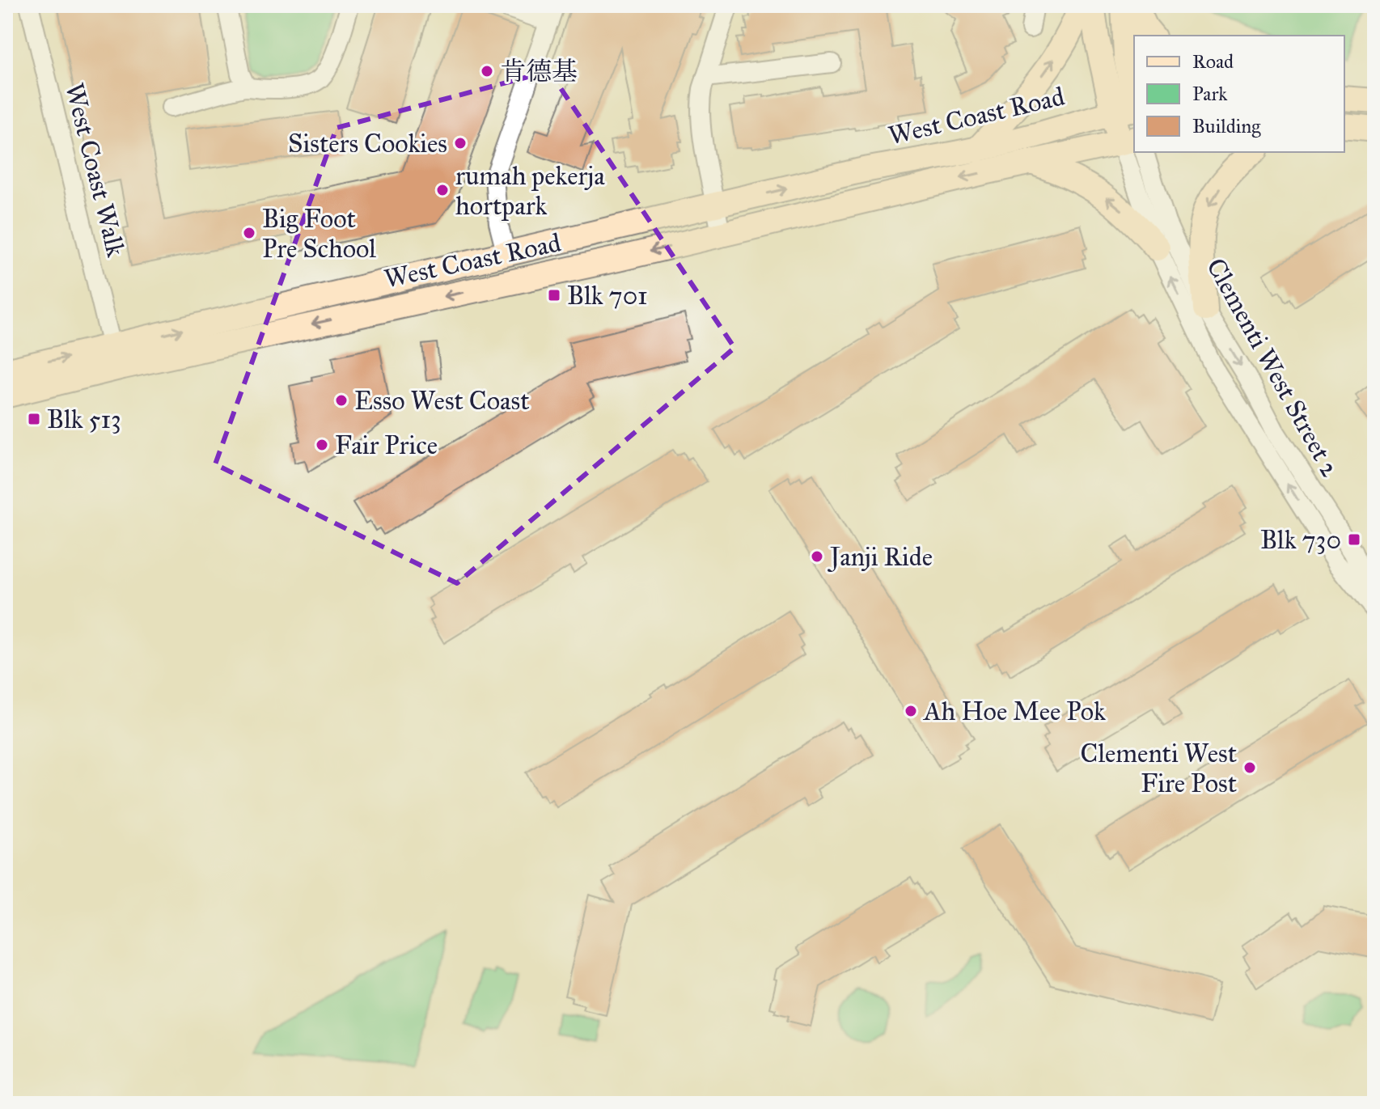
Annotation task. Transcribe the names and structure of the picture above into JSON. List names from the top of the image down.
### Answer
{
  "streets": {
    "main road": ["West Coast Road"],
    "street": ["West Coast Walk", "Clementi West Street 2"]
  },
  "crossings": [
    ["West Coast Road", "West Coast Walk"]
  ],
  "places": {
    "other": [
      "肯德基",
      "Sisters Cookies",
      "rumah pekerja hortpark",
      "Big Foot Pre School",
      "Esso West Coast",
      "Fair Price",
      "Janji Ride",
      "Ah Hoe Mee Pok",
      "Clementi West Fire Post"
    ],
    "transit": ["Blk 701", "Blk 513", "Blk 730"]
  },
  "legend": ["Road", "Park", "Building"]
}
